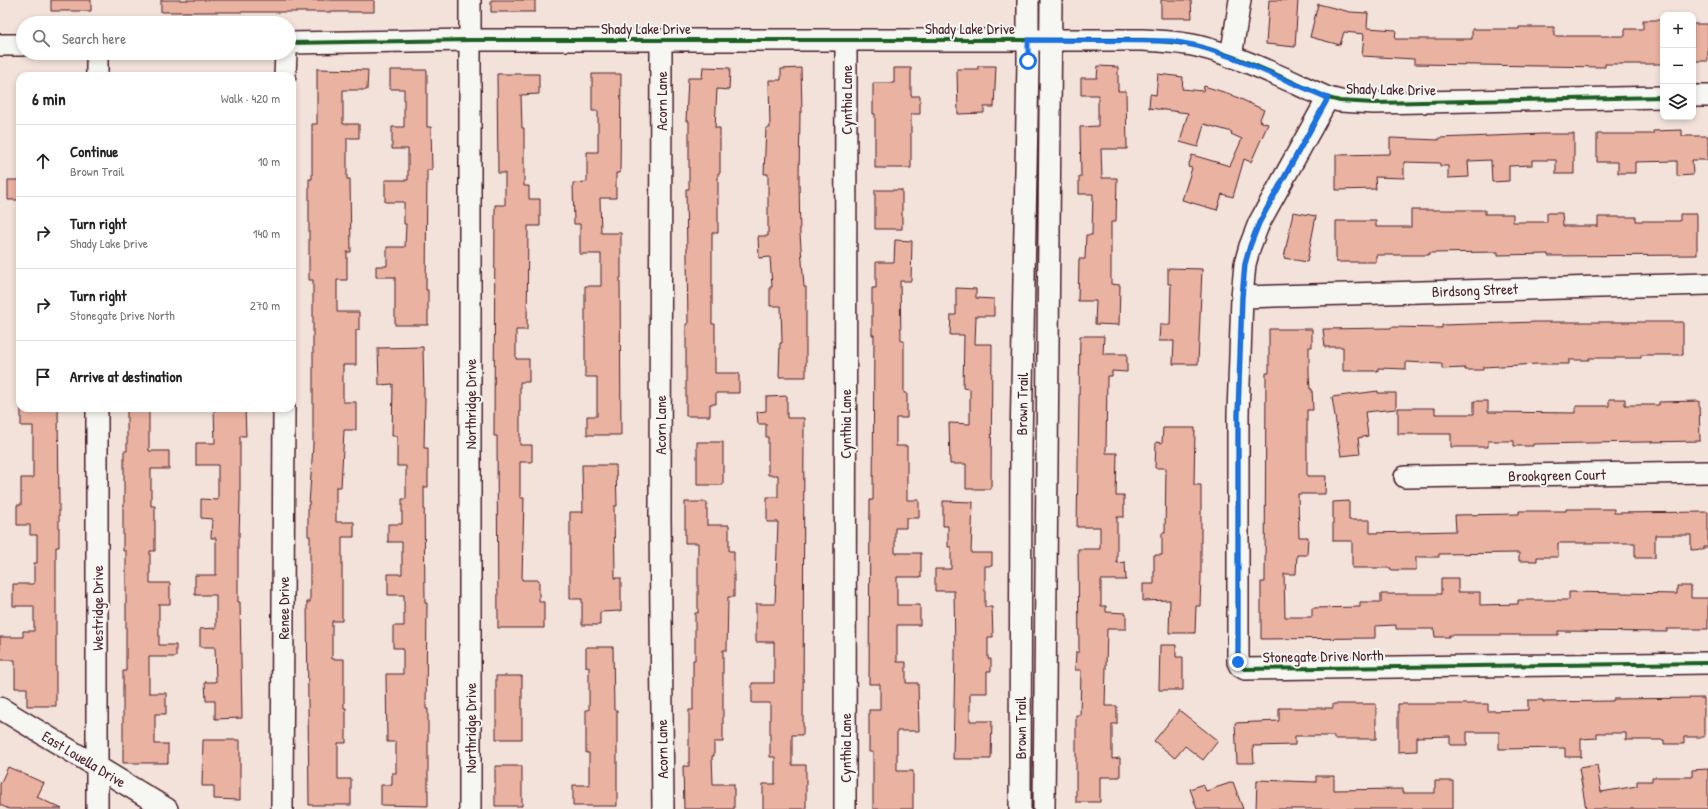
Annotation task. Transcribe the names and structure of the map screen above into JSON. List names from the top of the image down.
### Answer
{
  "streets": {
    "street": [
      "Shady Lake Drive",
      "Cynthia Lane",
      "Acorn Lane",
      "Birdsong Street",
      "Northridge Drive",
      "Brown Trail",
      "Brookgreen Court",
      "Westridge Drive",
      "Renee Drive",
      "Stonegate Drive North",
      "East Louella Drive"
    ]
  },
  "crossings": [
    ["Shady Lake Drive", "Cynthia Lane"],
    ["Shady Lake Drive", "Acorn Lane"],
    ["Shady Lake Drive", "Northridge Drive"],
    ["Shady Lake Drive", "Brown Trail"],
    ["Shady Lake Drive", "Stonegate Drive North"],
    ["Birdsong Street", "Stonegate Drive North"],
    ["Westridge Drive", "East Louella Drive"]
  ],
  "page": {
    "map_buttons": ["+", "−"],
    "search": "Search here",
    "heading": ["6 min", "Walk · 420 m"],
    "list": [
      ["Continue", "Brown Trail", "10 m"],
      ["Turn right", "Shady Lake Drive", "140 m"],
      ["Turn right", "Stonegate Drive North", "270 m"],
      "Arrive at destination"
    ]
  }
}
